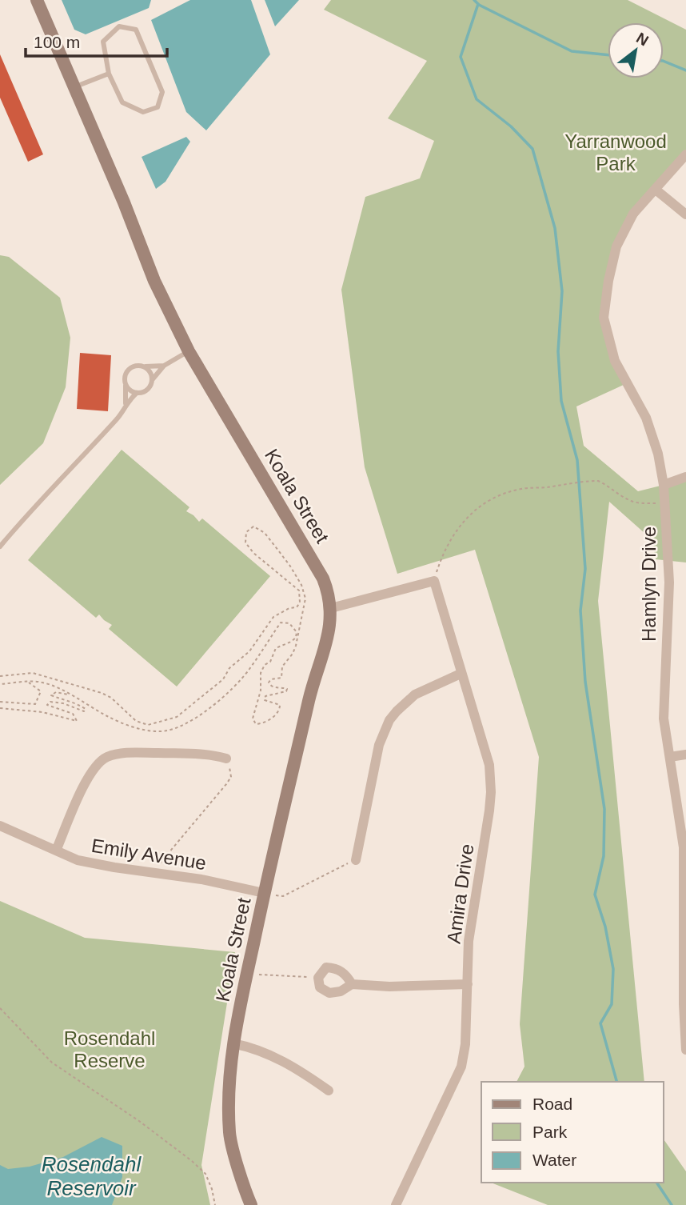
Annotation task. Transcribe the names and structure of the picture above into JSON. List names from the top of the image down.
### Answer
{
  "streets": {
    "street": [
      "Koala Street",
      "Hamlyn Drive",
      "Emily Avenue",
      "Amira Drive"
    ]
  },
  "crossings": [
    ["Koala Street", "Emily Avenue"]
  ],
  "water": ["Rosendahl Reservoir"],
  "parks": ["Yarranwood Park", "Rosendahl Reserve"],
  "legend": ["Road", "Park", "Water"],
  "scale_bar": "100 m",
  "north": "top right"
}
